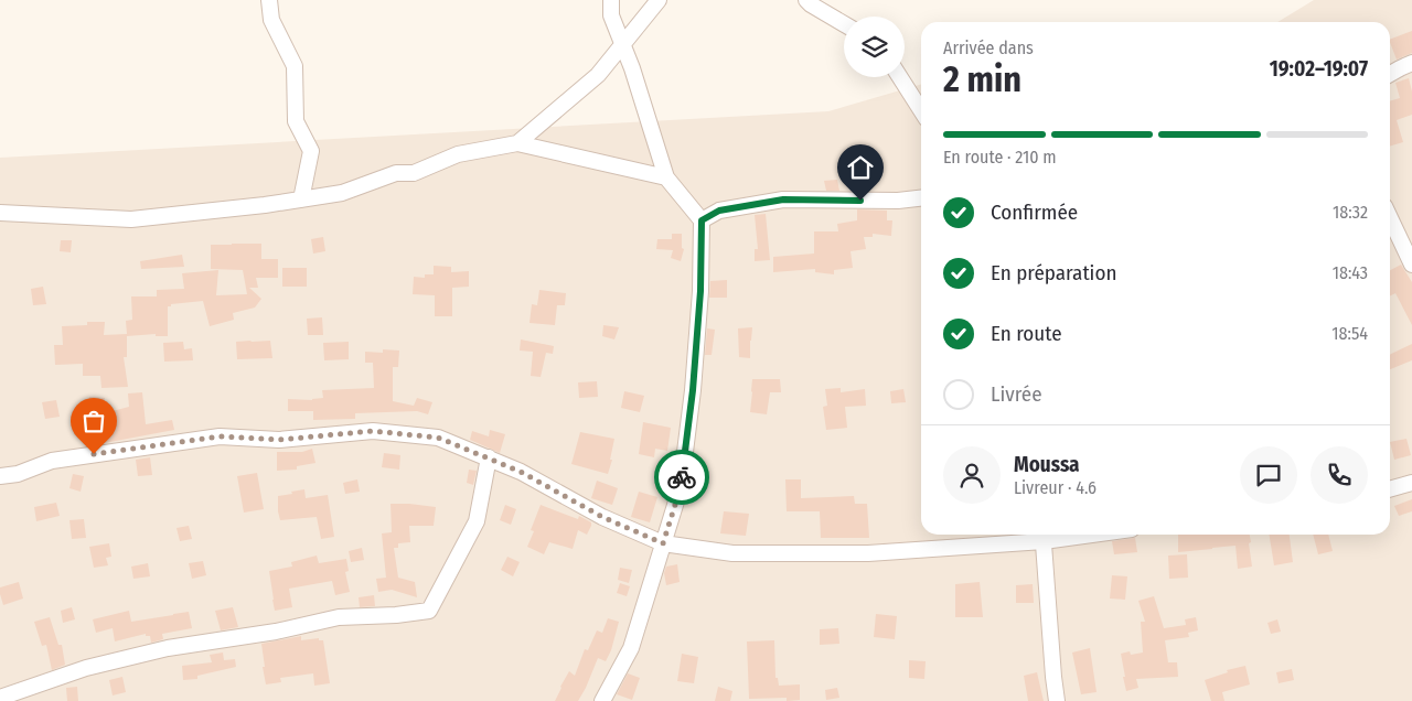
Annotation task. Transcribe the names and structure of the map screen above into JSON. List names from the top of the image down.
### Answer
{
  "page": {
    "heading": ["2 min", "Arrivée dans", "19:02–19:07"],
    "panel": ["Moussa", "Livreur · 4.6"],
    "bar": "En route · 210 m",
    "list": [
      ["Confirmée", "18:32"],
      ["En préparation", "18:43"],
      ["En route", "18:54"],
      "Livrée"
    ]
  }
}
